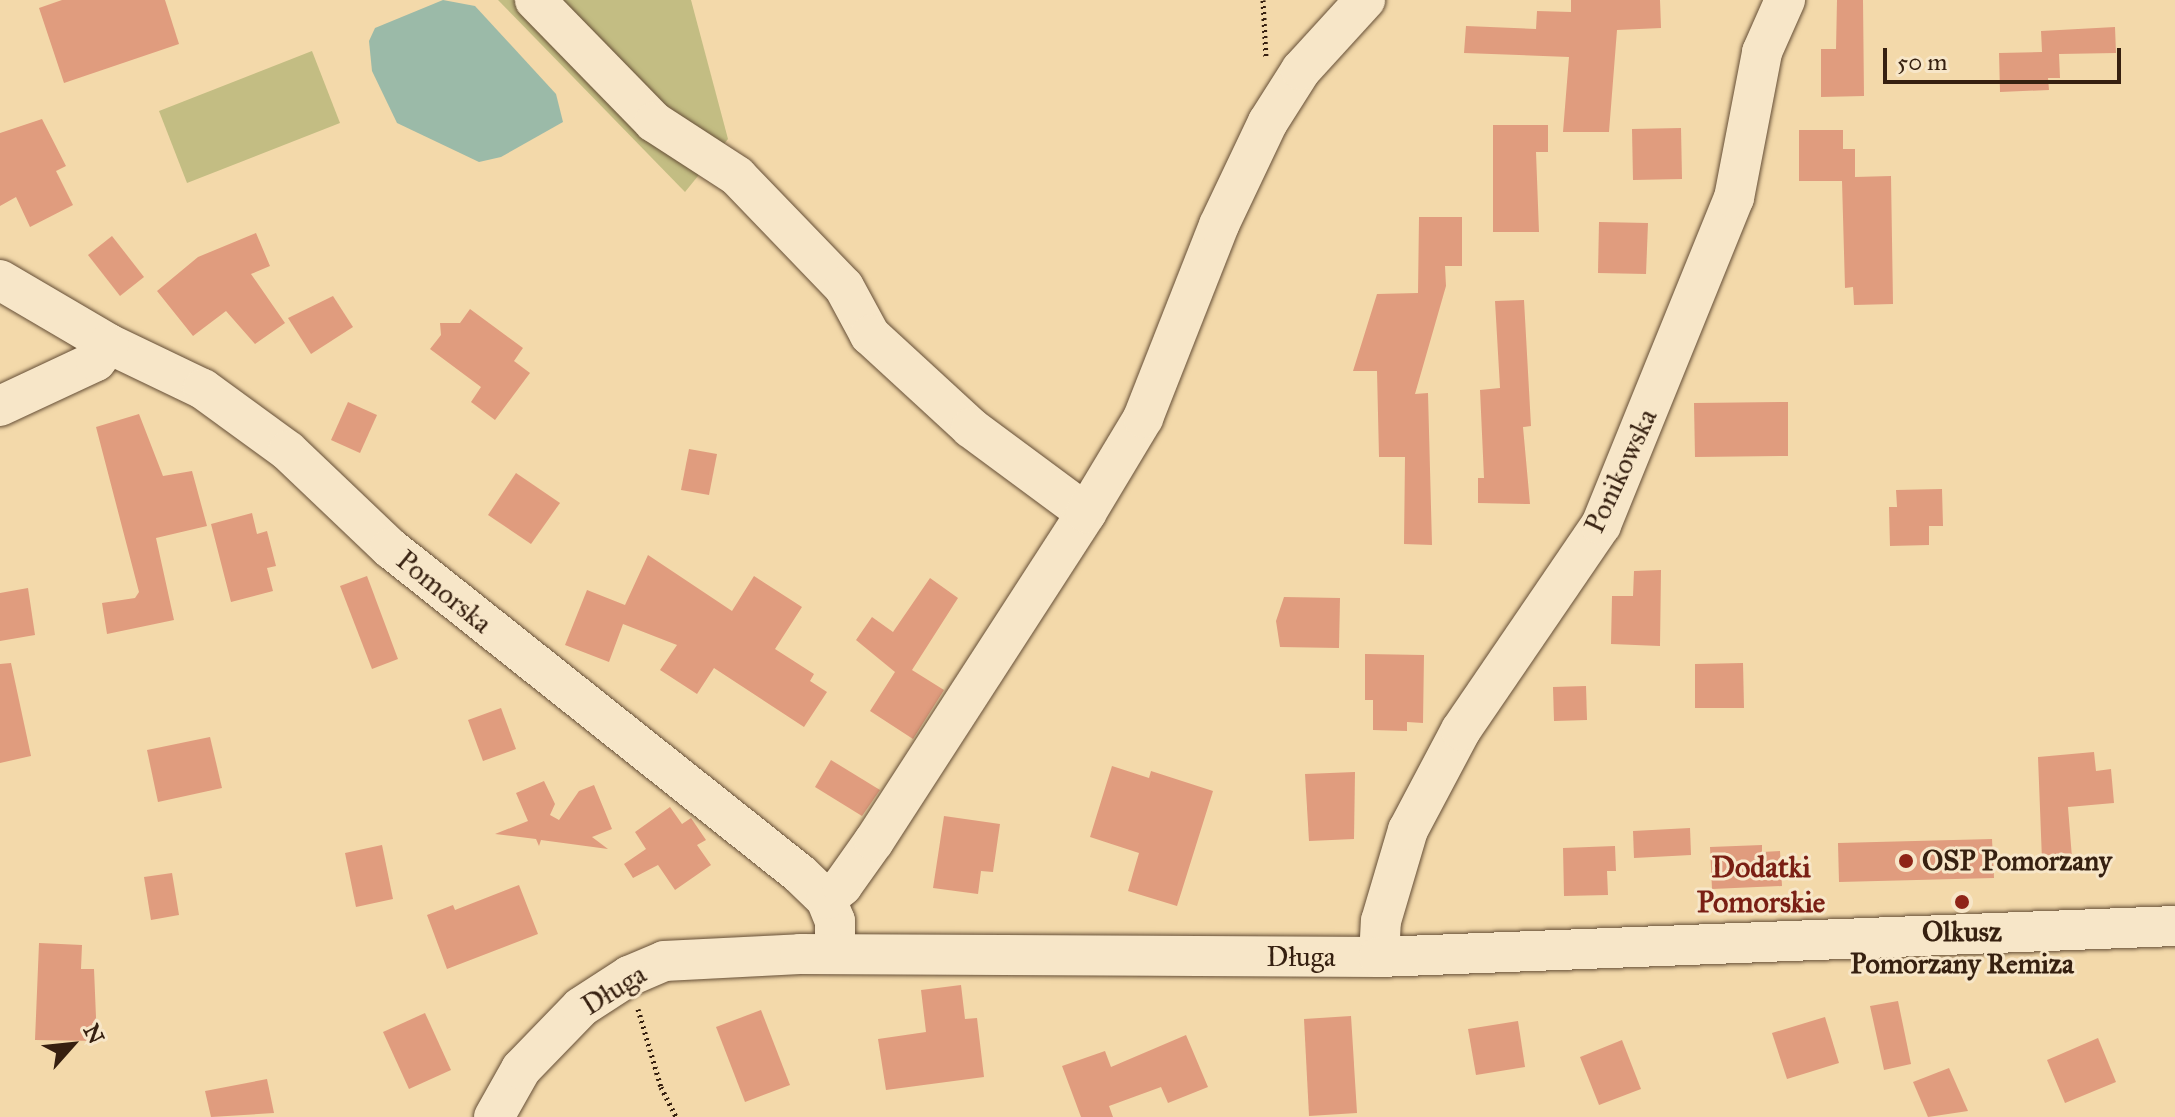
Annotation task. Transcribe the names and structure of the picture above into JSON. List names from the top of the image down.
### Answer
{
  "streets": {
    "street": ["Ponikowska", "Pomorska", "Długa"]
  },
  "crossings": [
    ["Ponikowska", "Długa"]
  ],
  "districts": ["Dodatki Pomorskie"],
  "places": ["OSP Pomorzany", "Olkusz Pomorzany Remiza"],
  "scale_bar": "50 m",
  "north": "top right"
}
